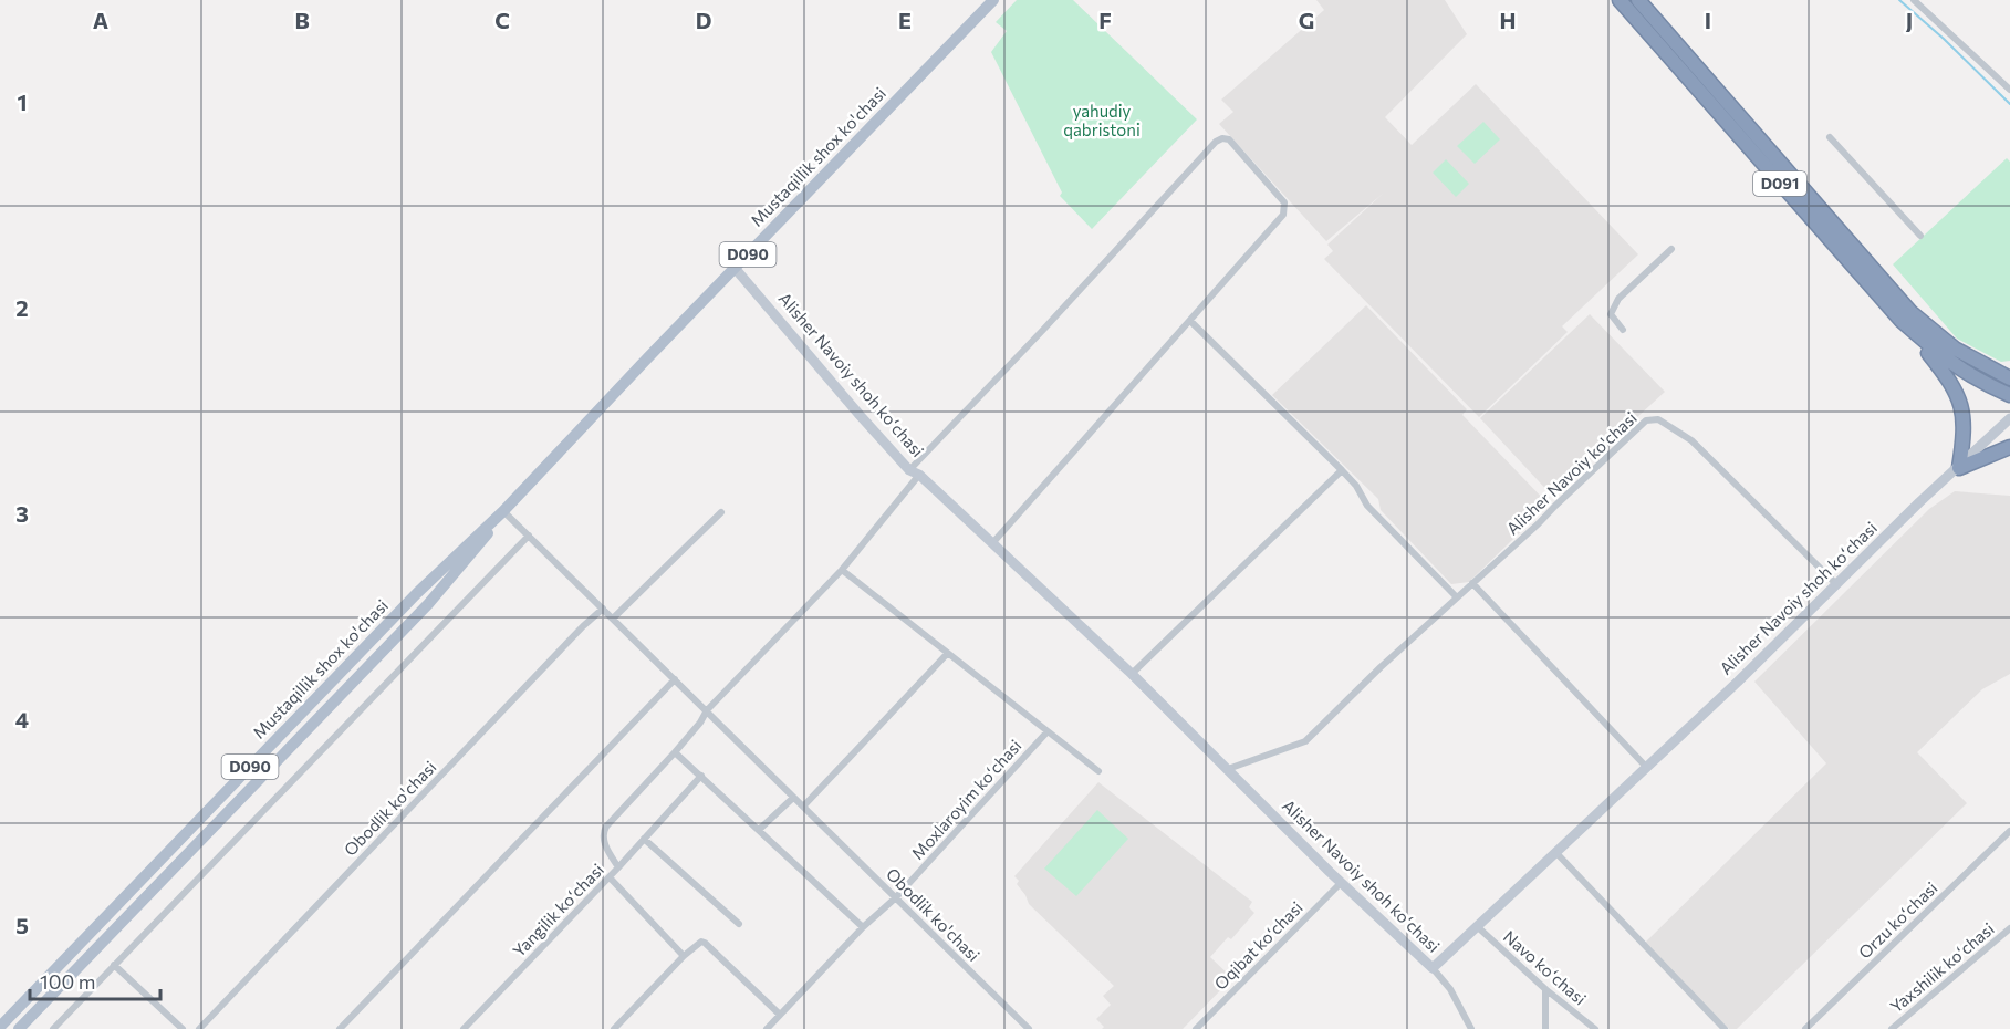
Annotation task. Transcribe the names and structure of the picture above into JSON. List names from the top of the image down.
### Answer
{
  "streets": {
    "highway": ["D091"],
    "main road": ["Mustaqillik shox ko'chasi", "D090"],
    "street": [
      "Alisher Navoiy shoh koʻchasi",
      "Alisher Navoiy ko'chasi",
      "Moxlaroyim koʻchasi",
      "Obodlik ko'chasi",
      "Yangilik koʻchasi",
      "Orzu koʻchasi",
      "Oqibat koʻchasi",
      "Navo koʻchasi",
      "Yaxshilik koʻchasi"
    ]
  },
  "crossings": [
    ["Mustaqillik shox ko'chasi", "Alisher Navoiy shoh koʻchasi"],
    ["Mustaqillik shox ko'chasi", "Obodlik ko'chasi"],
    ["Alisher Navoiy shoh koʻchasi", "Alisher Navoiy ko'chasi"],
    ["Alisher Navoiy shoh koʻchasi", "Yangilik koʻchasi"],
    ["Alisher Navoiy shoh koʻchasi", "Oqibat koʻchasi"],
    ["Alisher Navoiy shoh koʻchasi", "Navo koʻchasi"],
    ["Moxlaroyim koʻchasi", "Obodlik ko'chasi"],
    ["Obodlik ko'chasi", "Yangilik koʻchasi"]
  ],
  "parks": ["yahudiy qabristoni"],
  "scale_bar": "100 m",
  "grid": {
    "columns": [
      "A",
      "B",
      "C",
      "D",
      "E",
      "F",
      "G",
      "H",
      "I",
      "J"
    ],
    "rows": [
      "1",
      "2",
      "3",
      "4",
      "5"
    ]
  }
}
